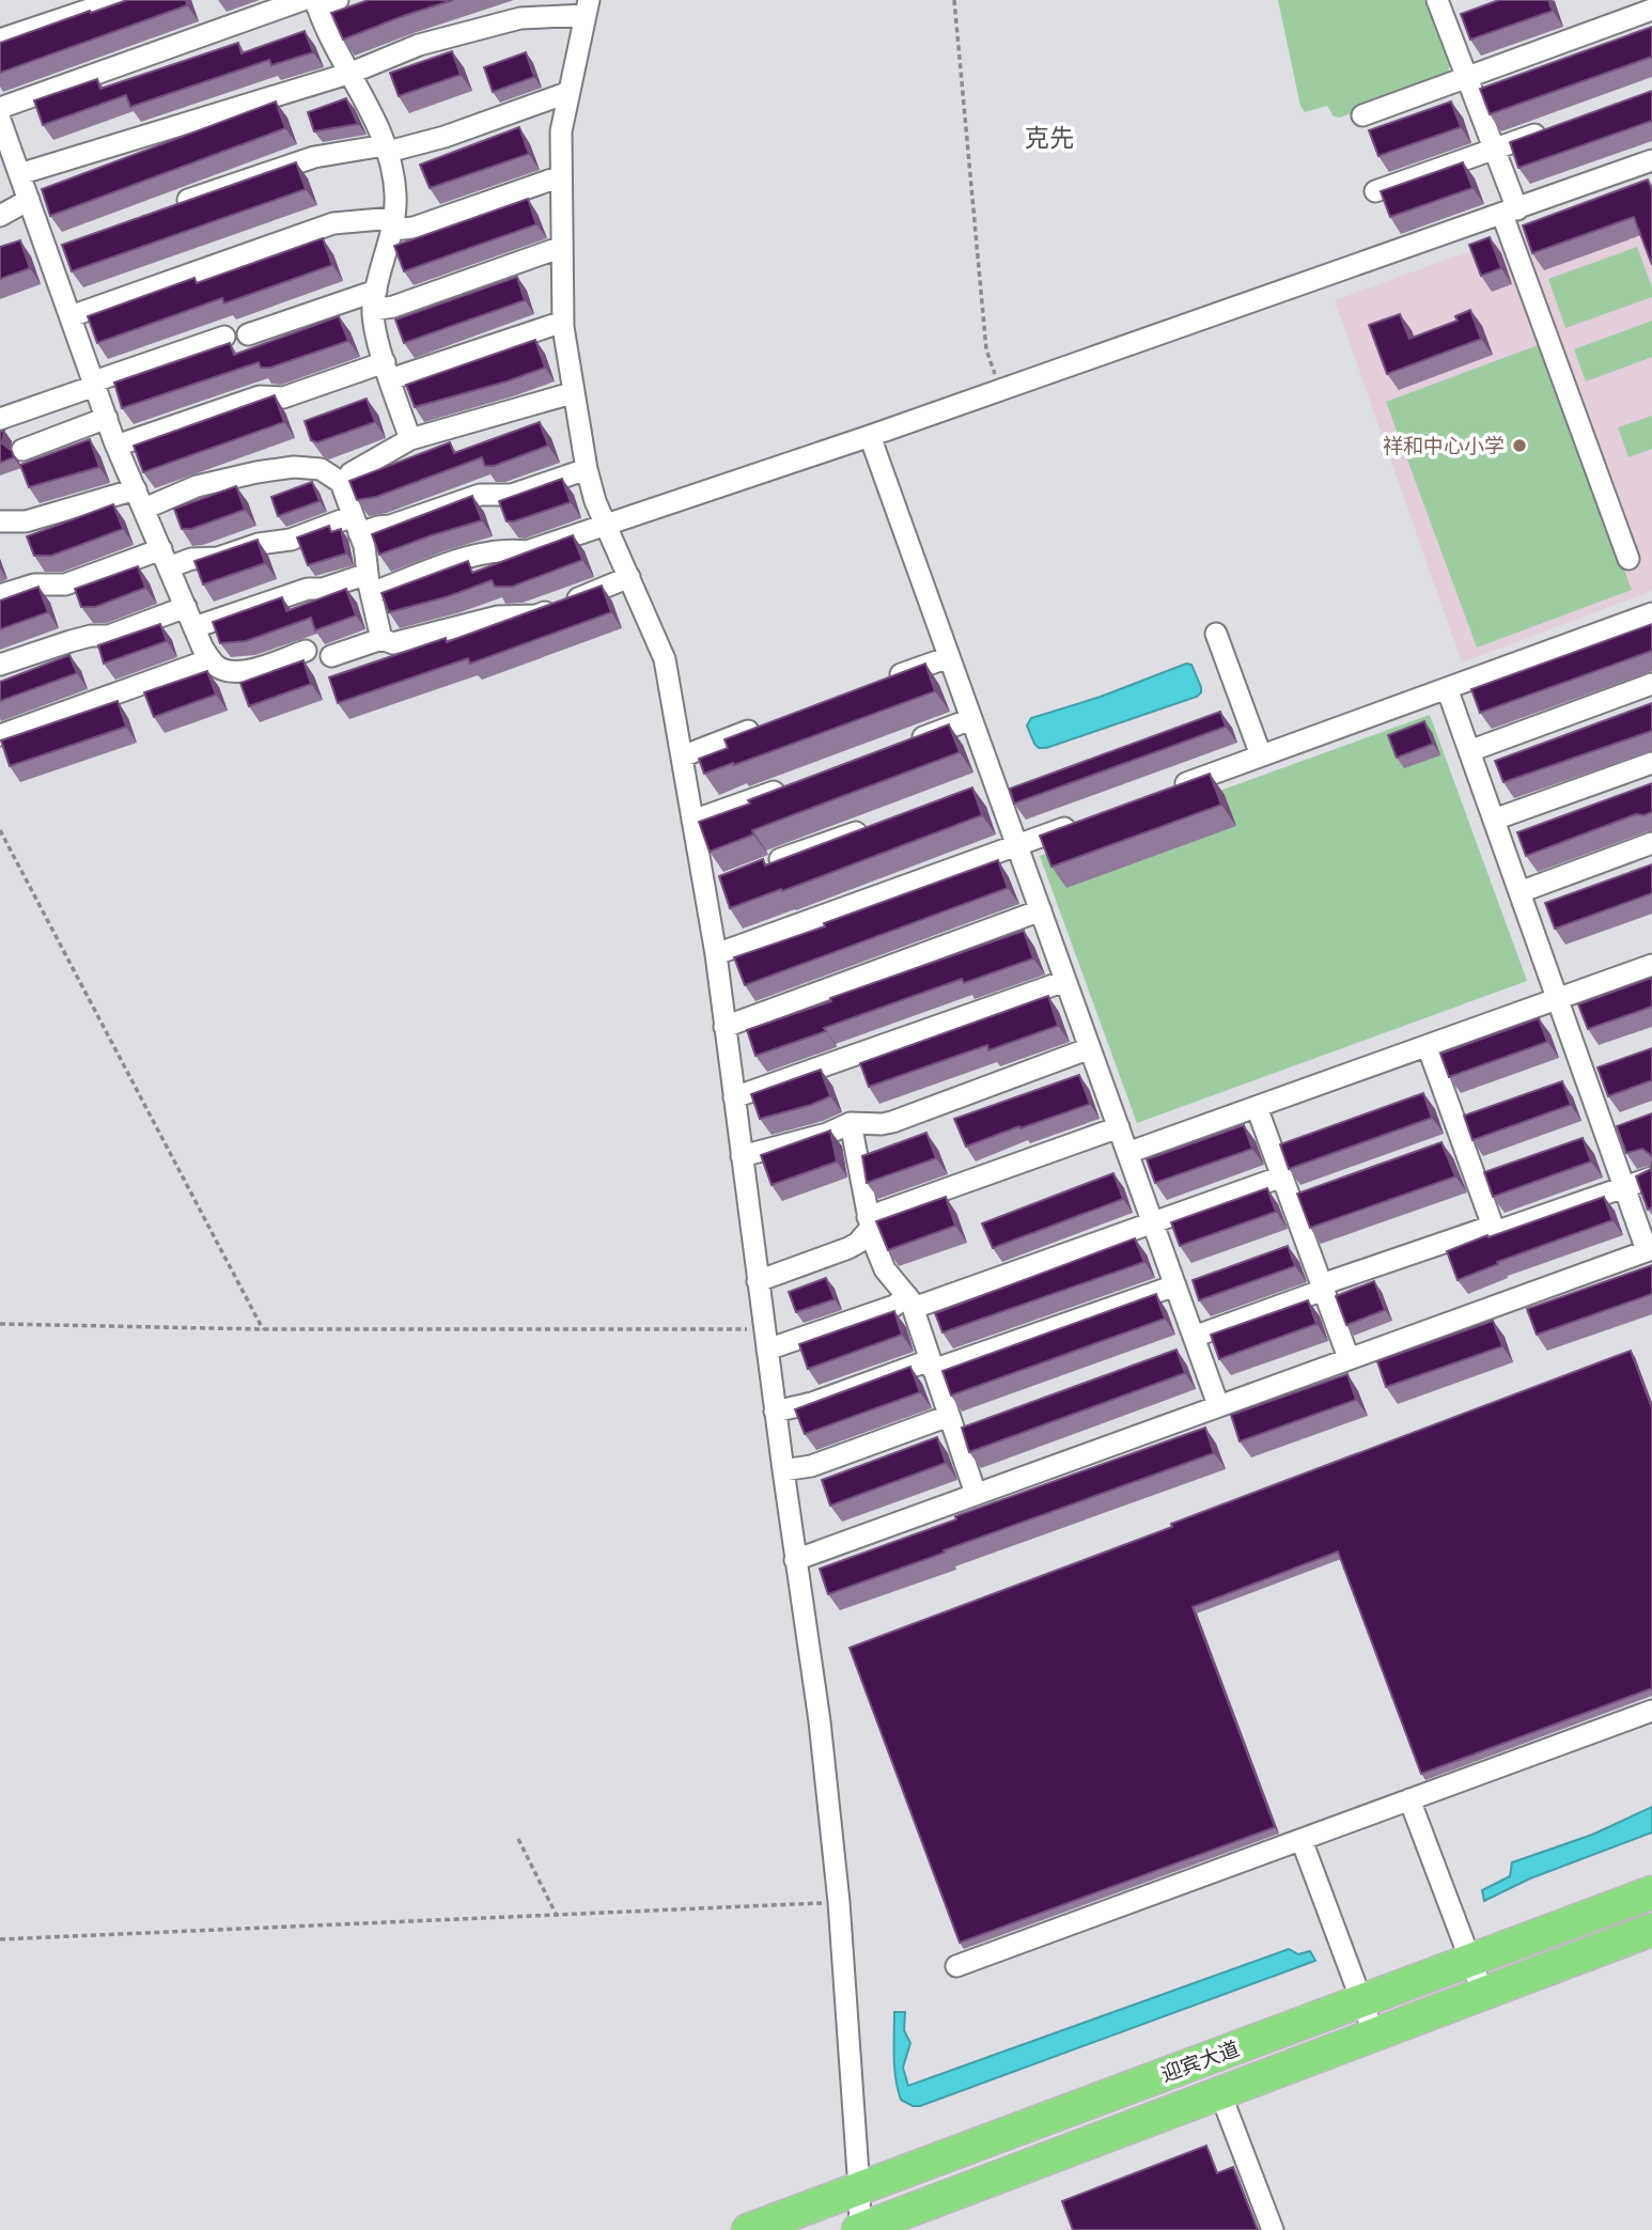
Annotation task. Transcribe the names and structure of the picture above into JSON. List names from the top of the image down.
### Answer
{
  "streets": {
    "highway": ["迎宾大道"]
  },
  "districts": ["克先"],
  "places": ["祥和中心小学"]
}
